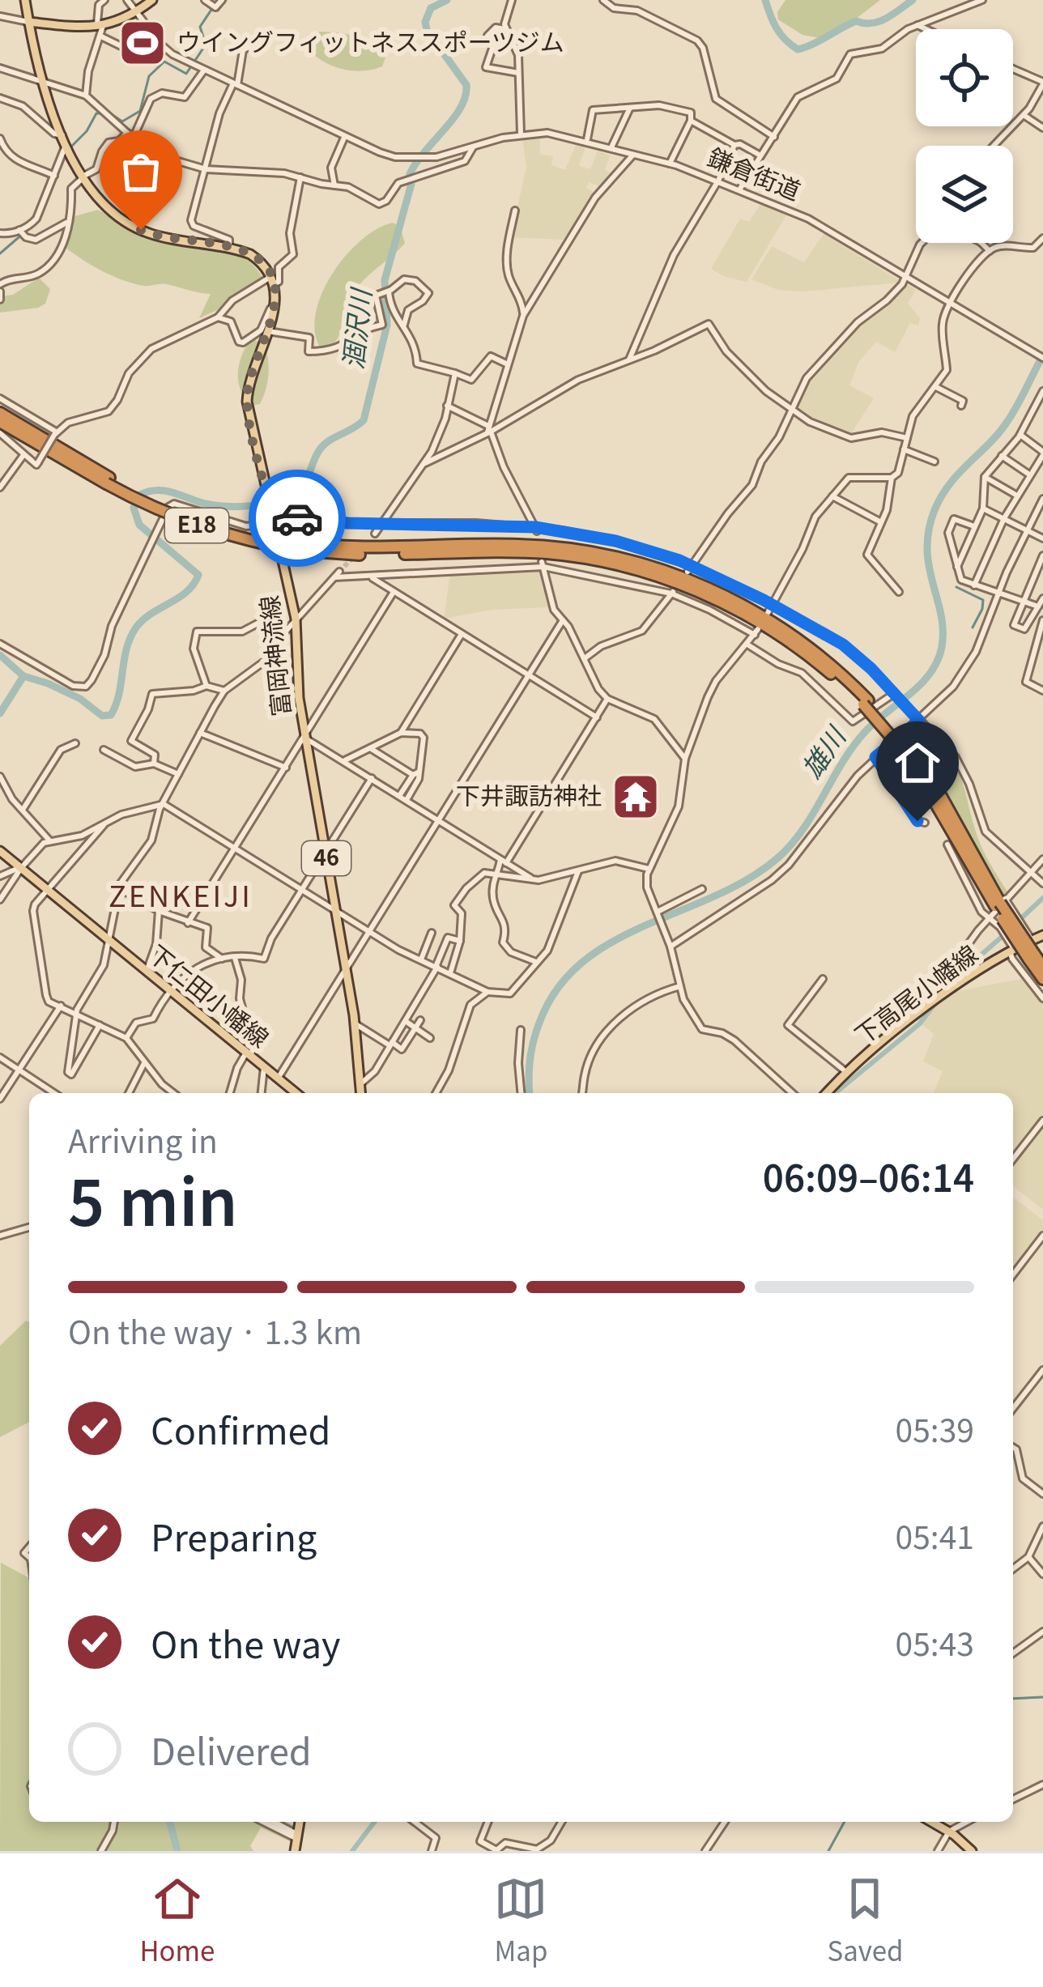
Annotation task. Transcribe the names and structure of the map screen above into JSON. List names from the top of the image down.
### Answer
{
  "streets": {
    "highway": ["E18"],
    "main road": [
      "富岡神流線",
      "46",
      "下高尾小幡線",
      "下仁田小幡線"
    ],
    "street": ["鎌倉街道"]
  },
  "districts": ["ZENKEIJI"],
  "water": ["涸沢川", "雄川"],
  "places": {
    "sports": ["ウイングフィットネススポーツジム"],
    "temple": ["下井諏訪神社"]
  },
  "page": {
    "heading": ["5 min", "Arriving in", "06:09–06:14"],
    "bar": "On the way · 1.3 km",
    "list": [
      ["Confirmed", "05:39"],
      ["Preparing", "05:41"],
      ["On the way", "05:43"],
      "Delivered"
    ],
    "tabs": ["Home", "Map", "Saved"]
  }
}
